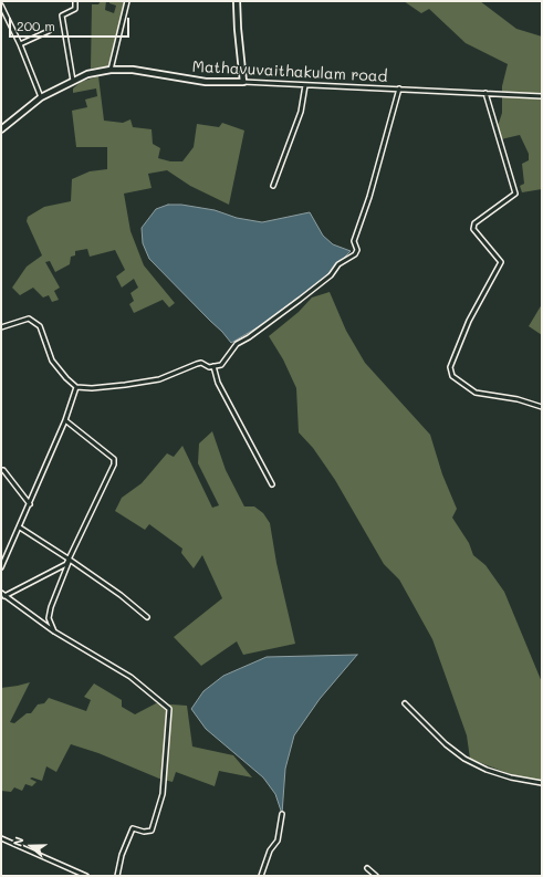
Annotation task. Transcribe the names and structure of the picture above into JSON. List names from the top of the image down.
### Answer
{
  "streets": {
    "street": ["Mathavuvaithakulam road"]
  },
  "scale_bar": "200 m",
  "north": "left"
}
